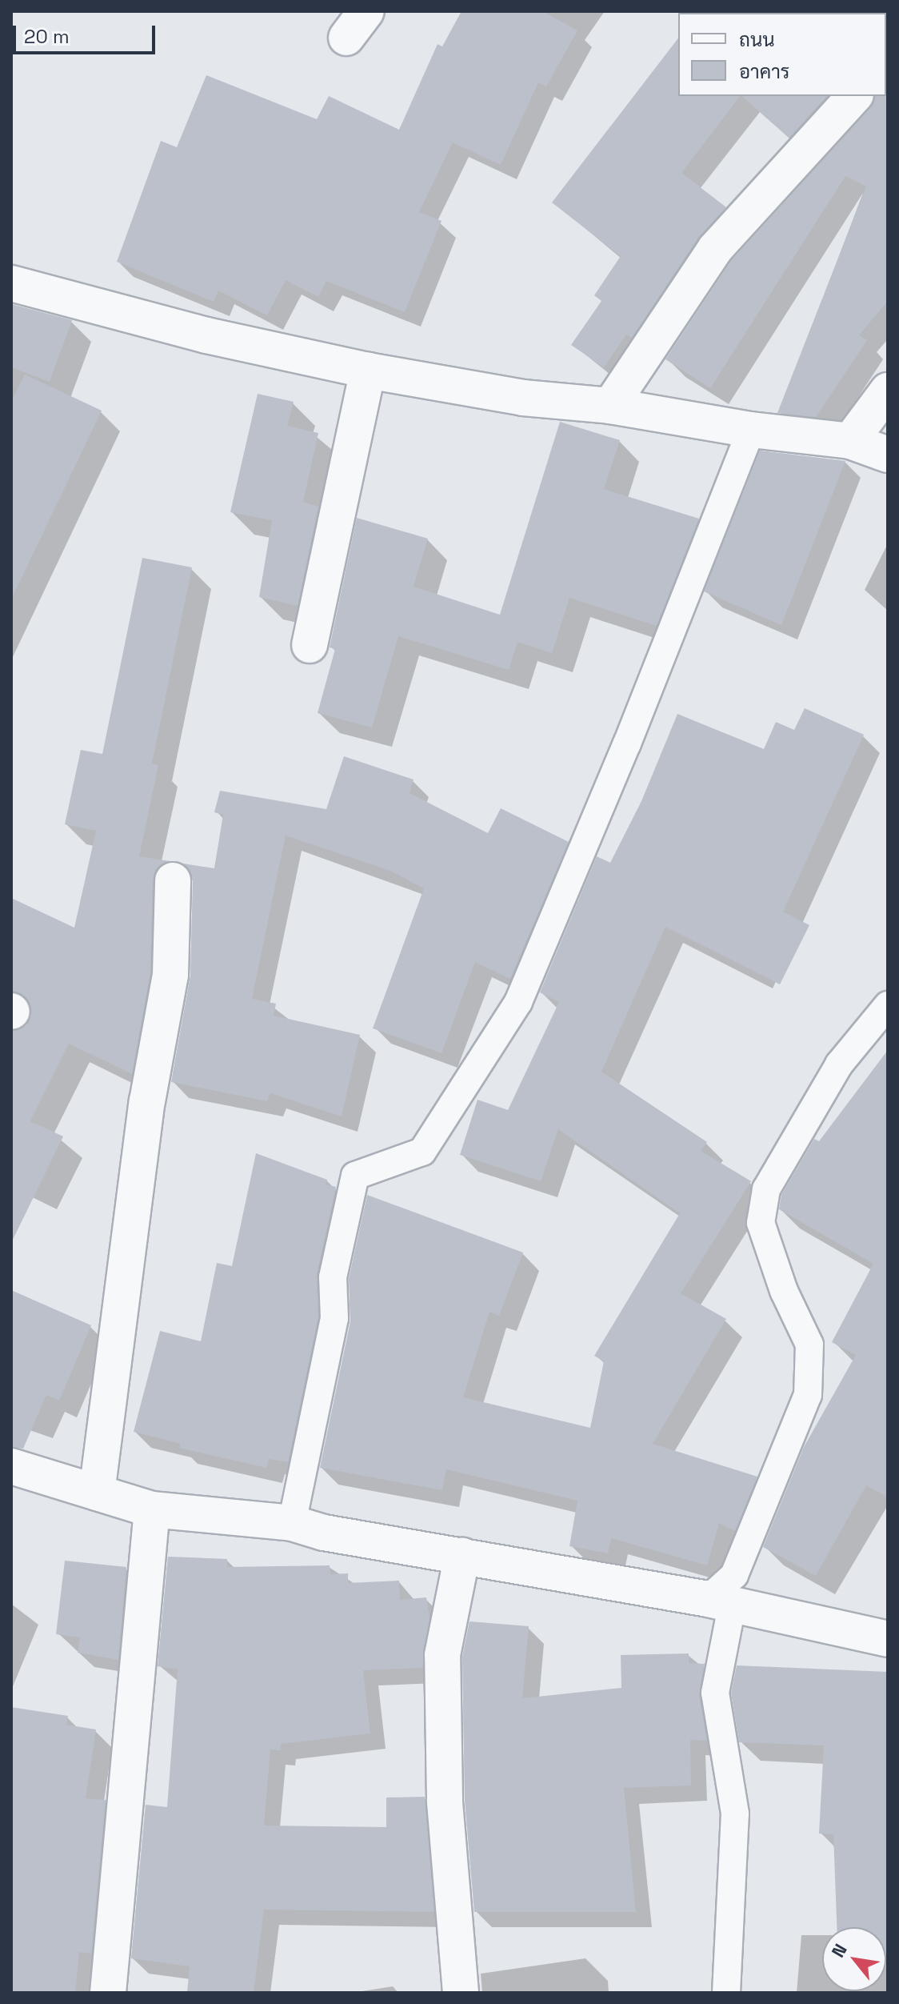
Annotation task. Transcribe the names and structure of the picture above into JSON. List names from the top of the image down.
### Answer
{
  "legend": ["ถนน", "อาคาร"],
  "scale_bar": "20 m",
  "north": "top left"
}
